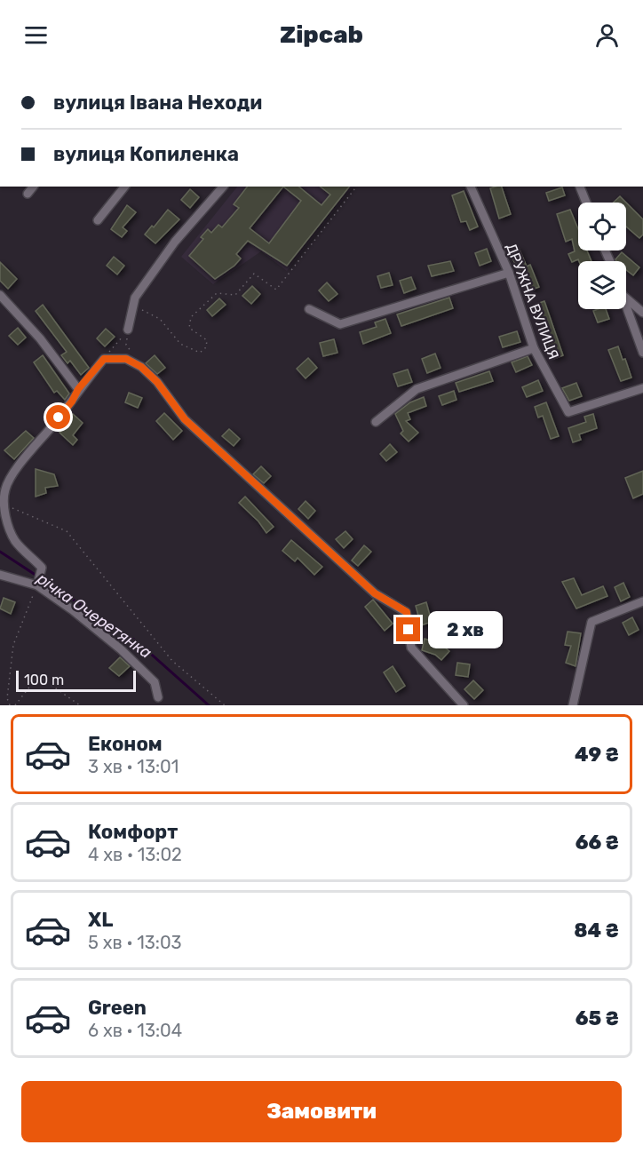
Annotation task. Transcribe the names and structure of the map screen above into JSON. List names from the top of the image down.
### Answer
{
  "streets": {
    "street": ["ДРУЖНА ВУЛИЦЯ"]
  },
  "water": ["річка Очеретянка"],
  "scale_bar": "100 m",
  "page": {
    "header": "Zipcab",
    "banner": ["вулиця Івана Неходи", "вулиця Копиленка"],
    "bubble": "2 хв",
    "scale": "100 m",
    "list": [
      {
        "name": "Економ",
        "note": "3 хв · 13:01",
        "value": "49 ₴"
      },
      {
        "name": "Комфорт",
        "note": "4 хв · 13:02",
        "value": "66 ₴"
      },
      {
        "name": "XL",
        "note": "5 хв · 13:03",
        "value": "84 ₴"
      },
      {
        "name": "Green",
        "note": "6 хв · 13:04",
        "value": "65 ₴"
      }
    ],
    "buttons": "Замовити"
  }
}
